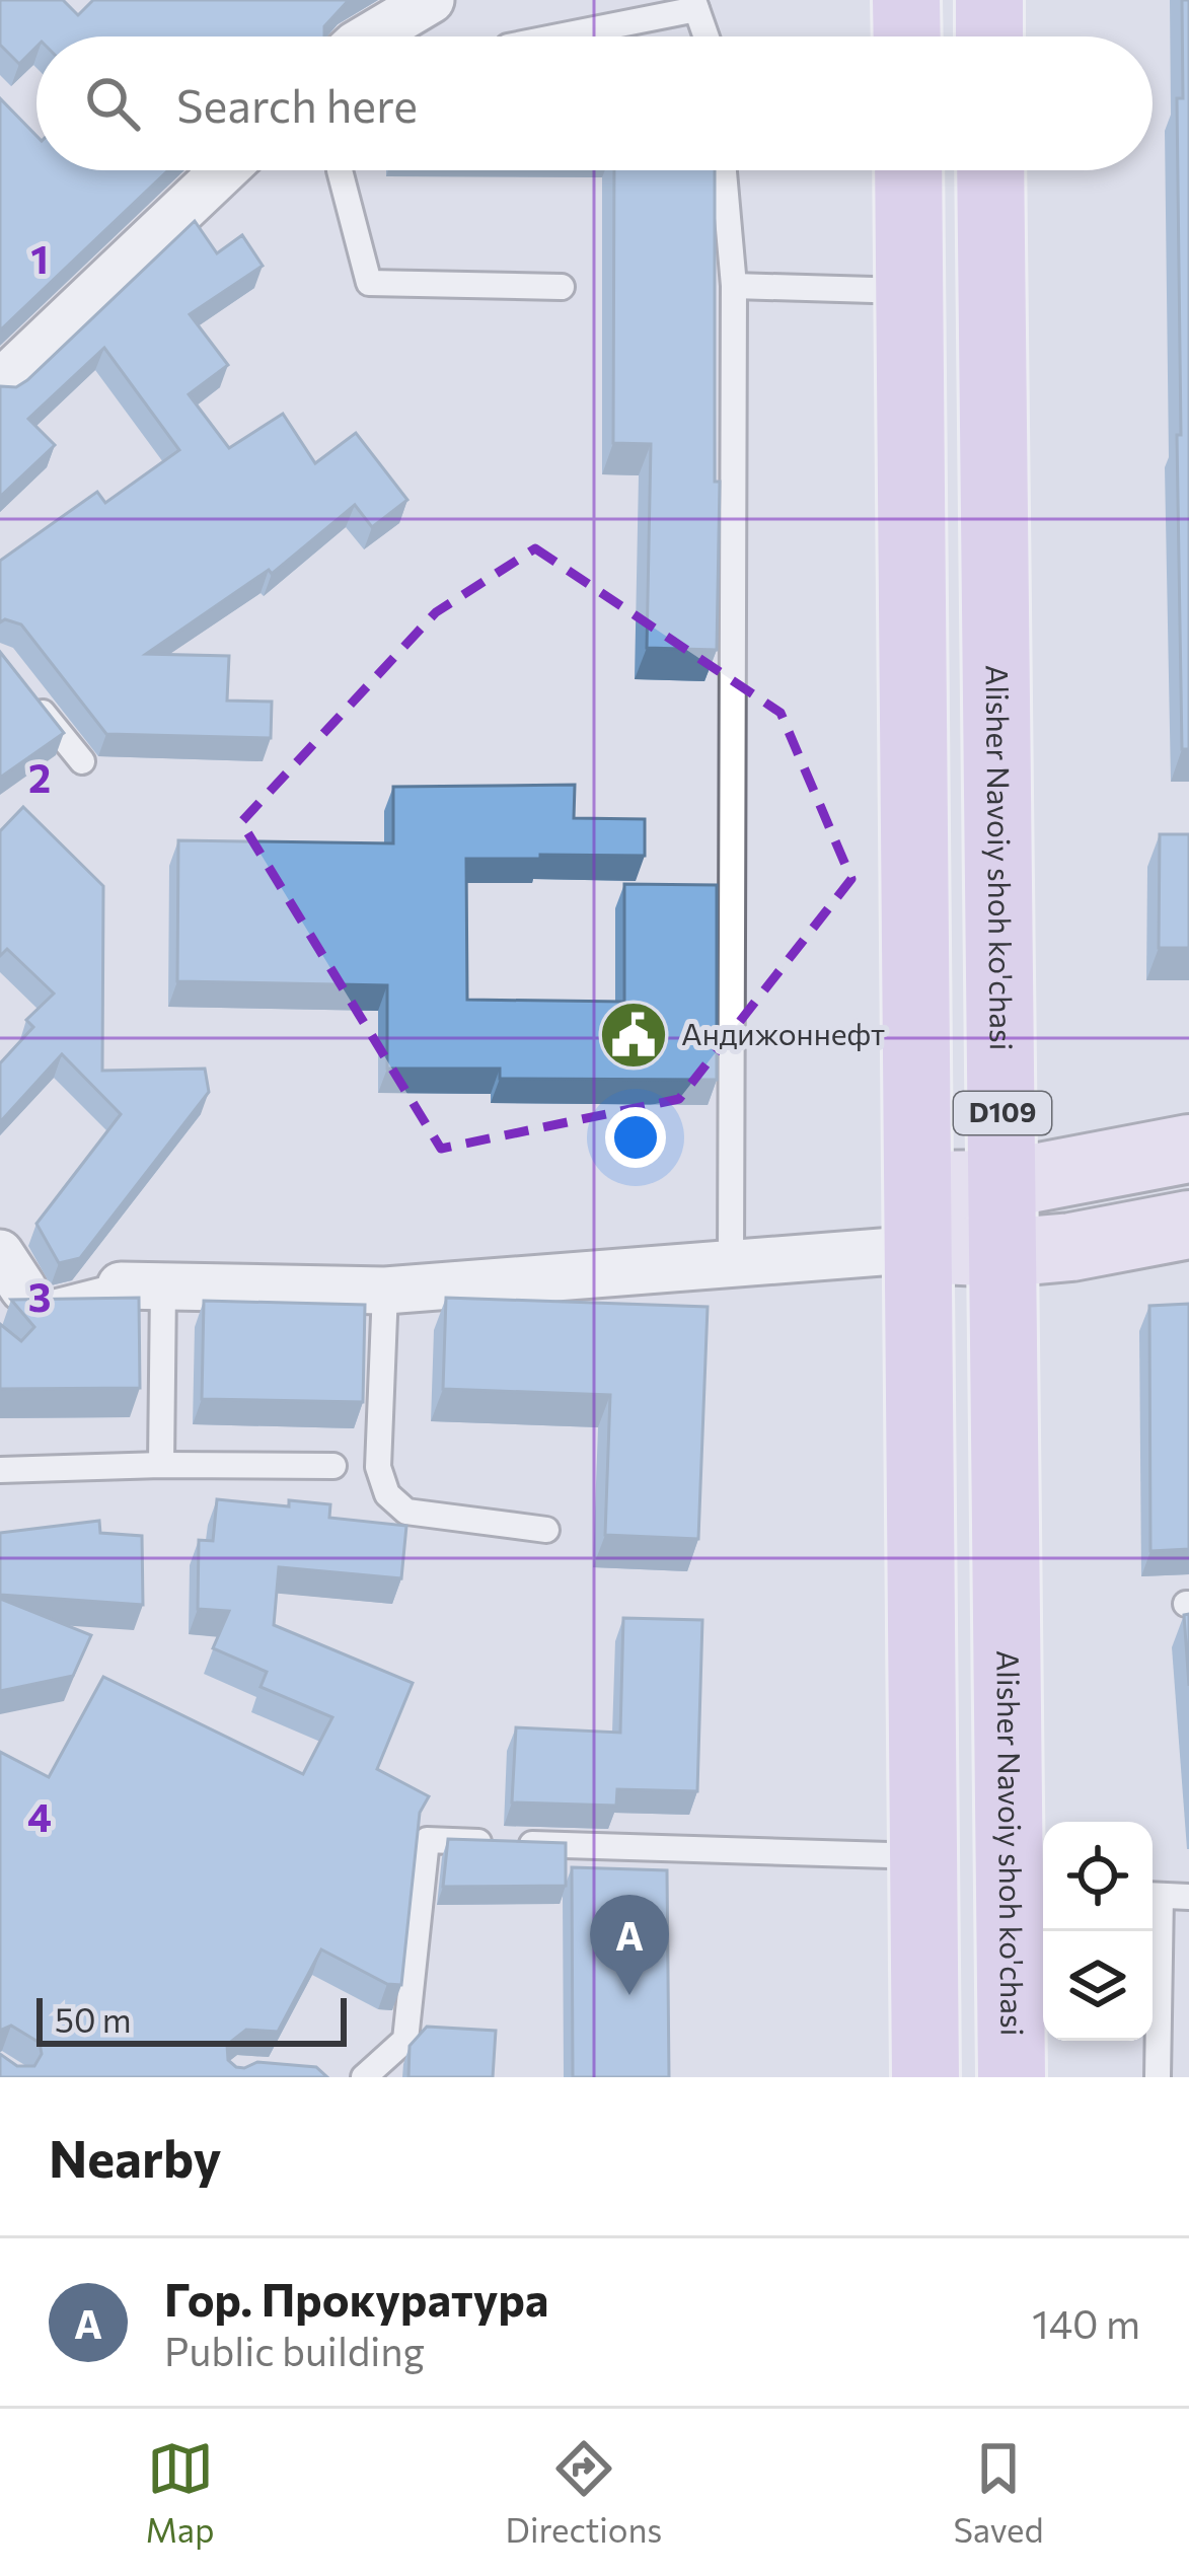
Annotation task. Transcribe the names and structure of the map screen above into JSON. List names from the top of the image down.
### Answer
{
  "streets": {
    "main road": ["Alisher Navoiy shoh ko'chasi", "D109"]
  },
  "places": {
    "public building": ["Андижоннефт"]
  },
  "scale_bar": "50 m",
  "page": {
    "search": "Search here",
    "pins": "A",
    "scale": "50 m",
    "heading": "Nearby",
    "list": [
      {
        "mark": "A",
        "name": "Гор. Прокуратура",
        "note": "Public building",
        "value": "140 m"
      }
    ],
    "nav": ["Map", "Directions", "Saved"]
  },
  "grid": {
    "rows": [
      "1",
      "2",
      "3",
      "4"
    ]
  }
}
